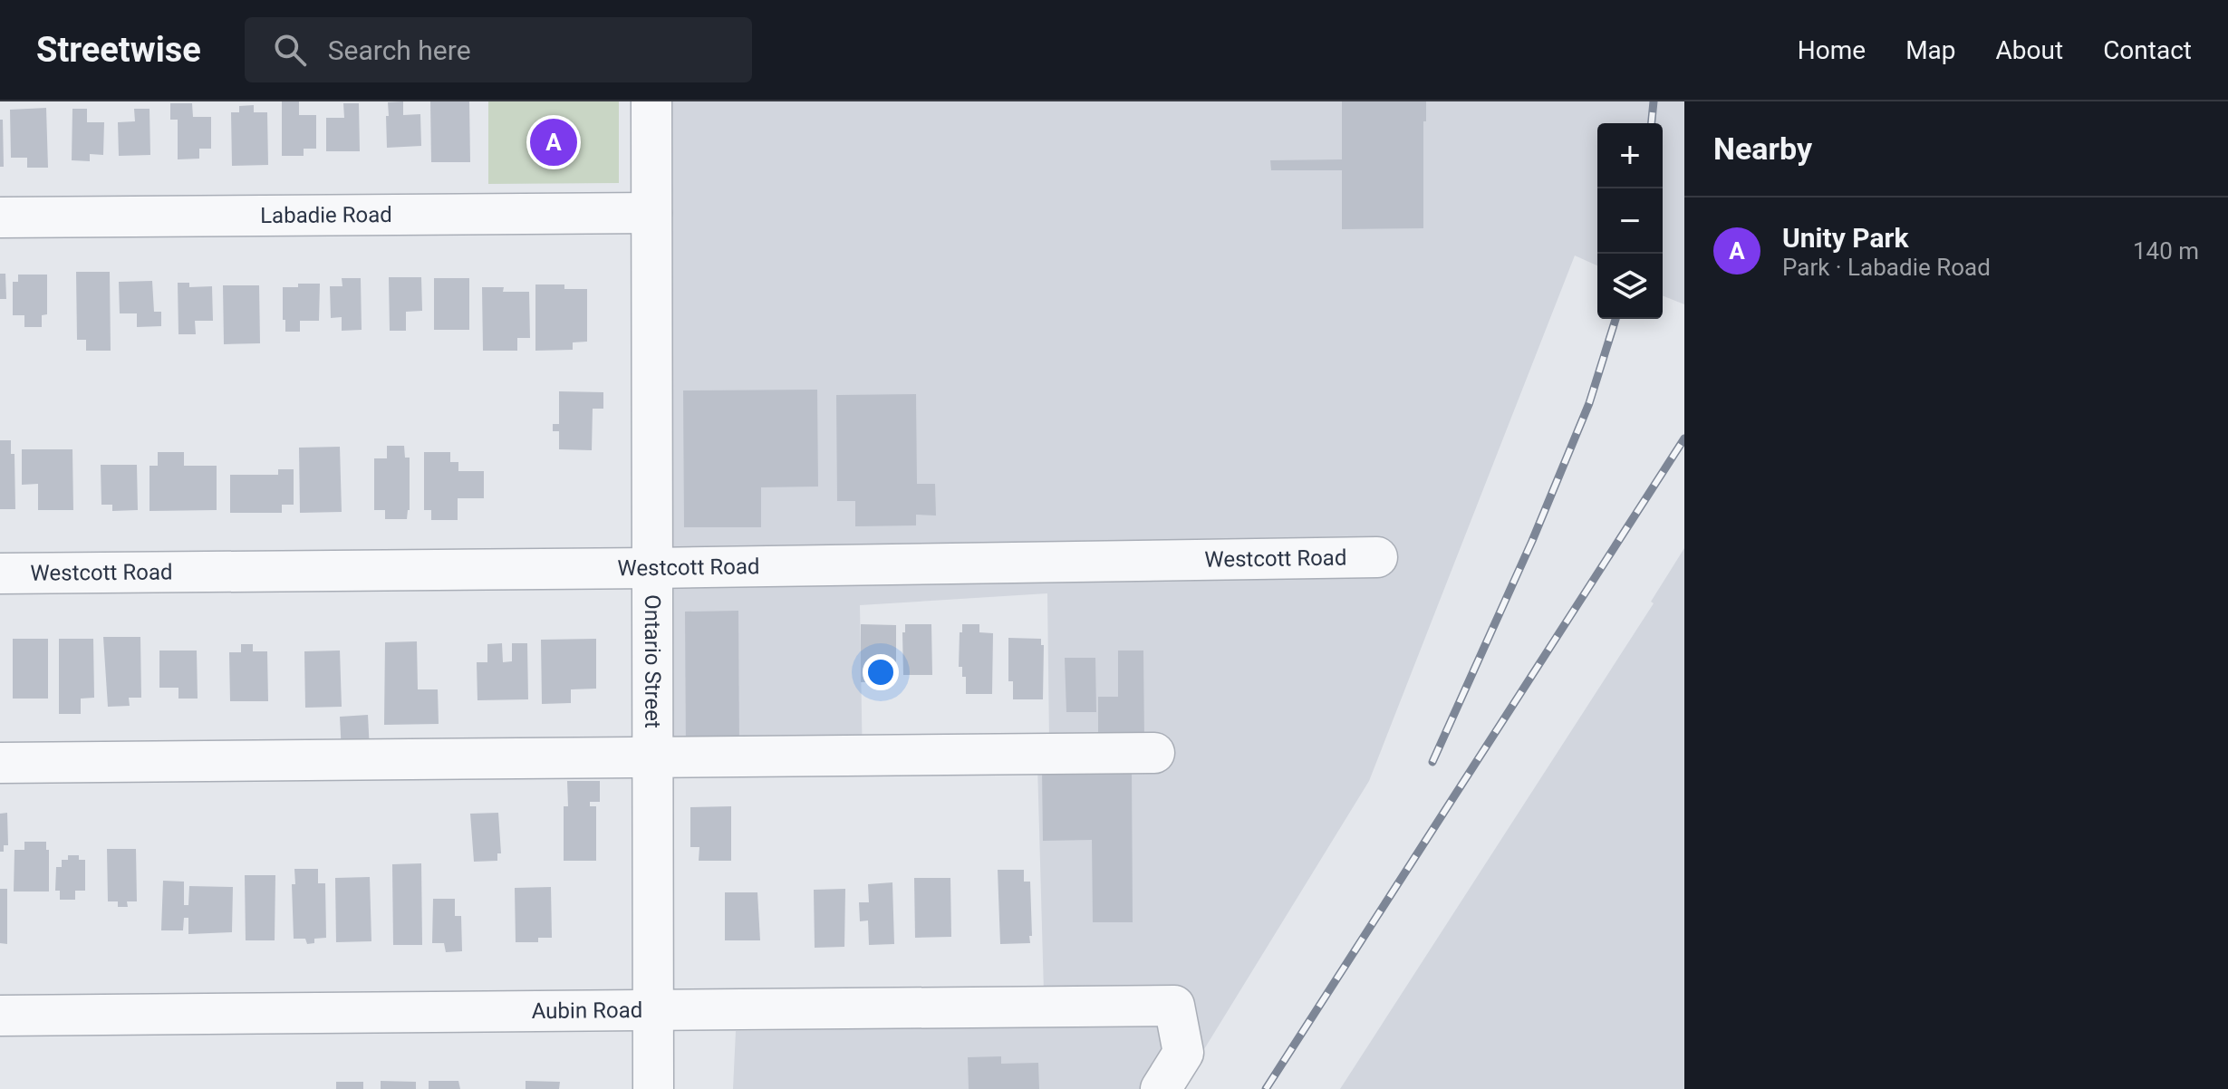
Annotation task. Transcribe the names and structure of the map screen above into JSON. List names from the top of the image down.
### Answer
{
  "streets": {
    "street": [
      "Labadie Road",
      "Westcott Road",
      "Ontario Street",
      "Aubin Road"
    ]
  },
  "crossings": [
    ["Labadie Road", "Ontario Street"],
    ["Westcott Road", "Ontario Street"],
    ["Ontario Street", "Aubin Road"]
  ],
  "page": {
    "header": "Streetwise",
    "search": "Search here",
    "nav": [
      "Home",
      "Map",
      "About",
      "Contact"
    ],
    "heading": "Nearby",
    "pins": "A",
    "map_buttons": ["+", "−"],
    "list": [
      {
        "mark": "A",
        "name": "Unity Park",
        "note": "Park · Labadie Road",
        "value": "140 m"
      }
    ]
  }
}
